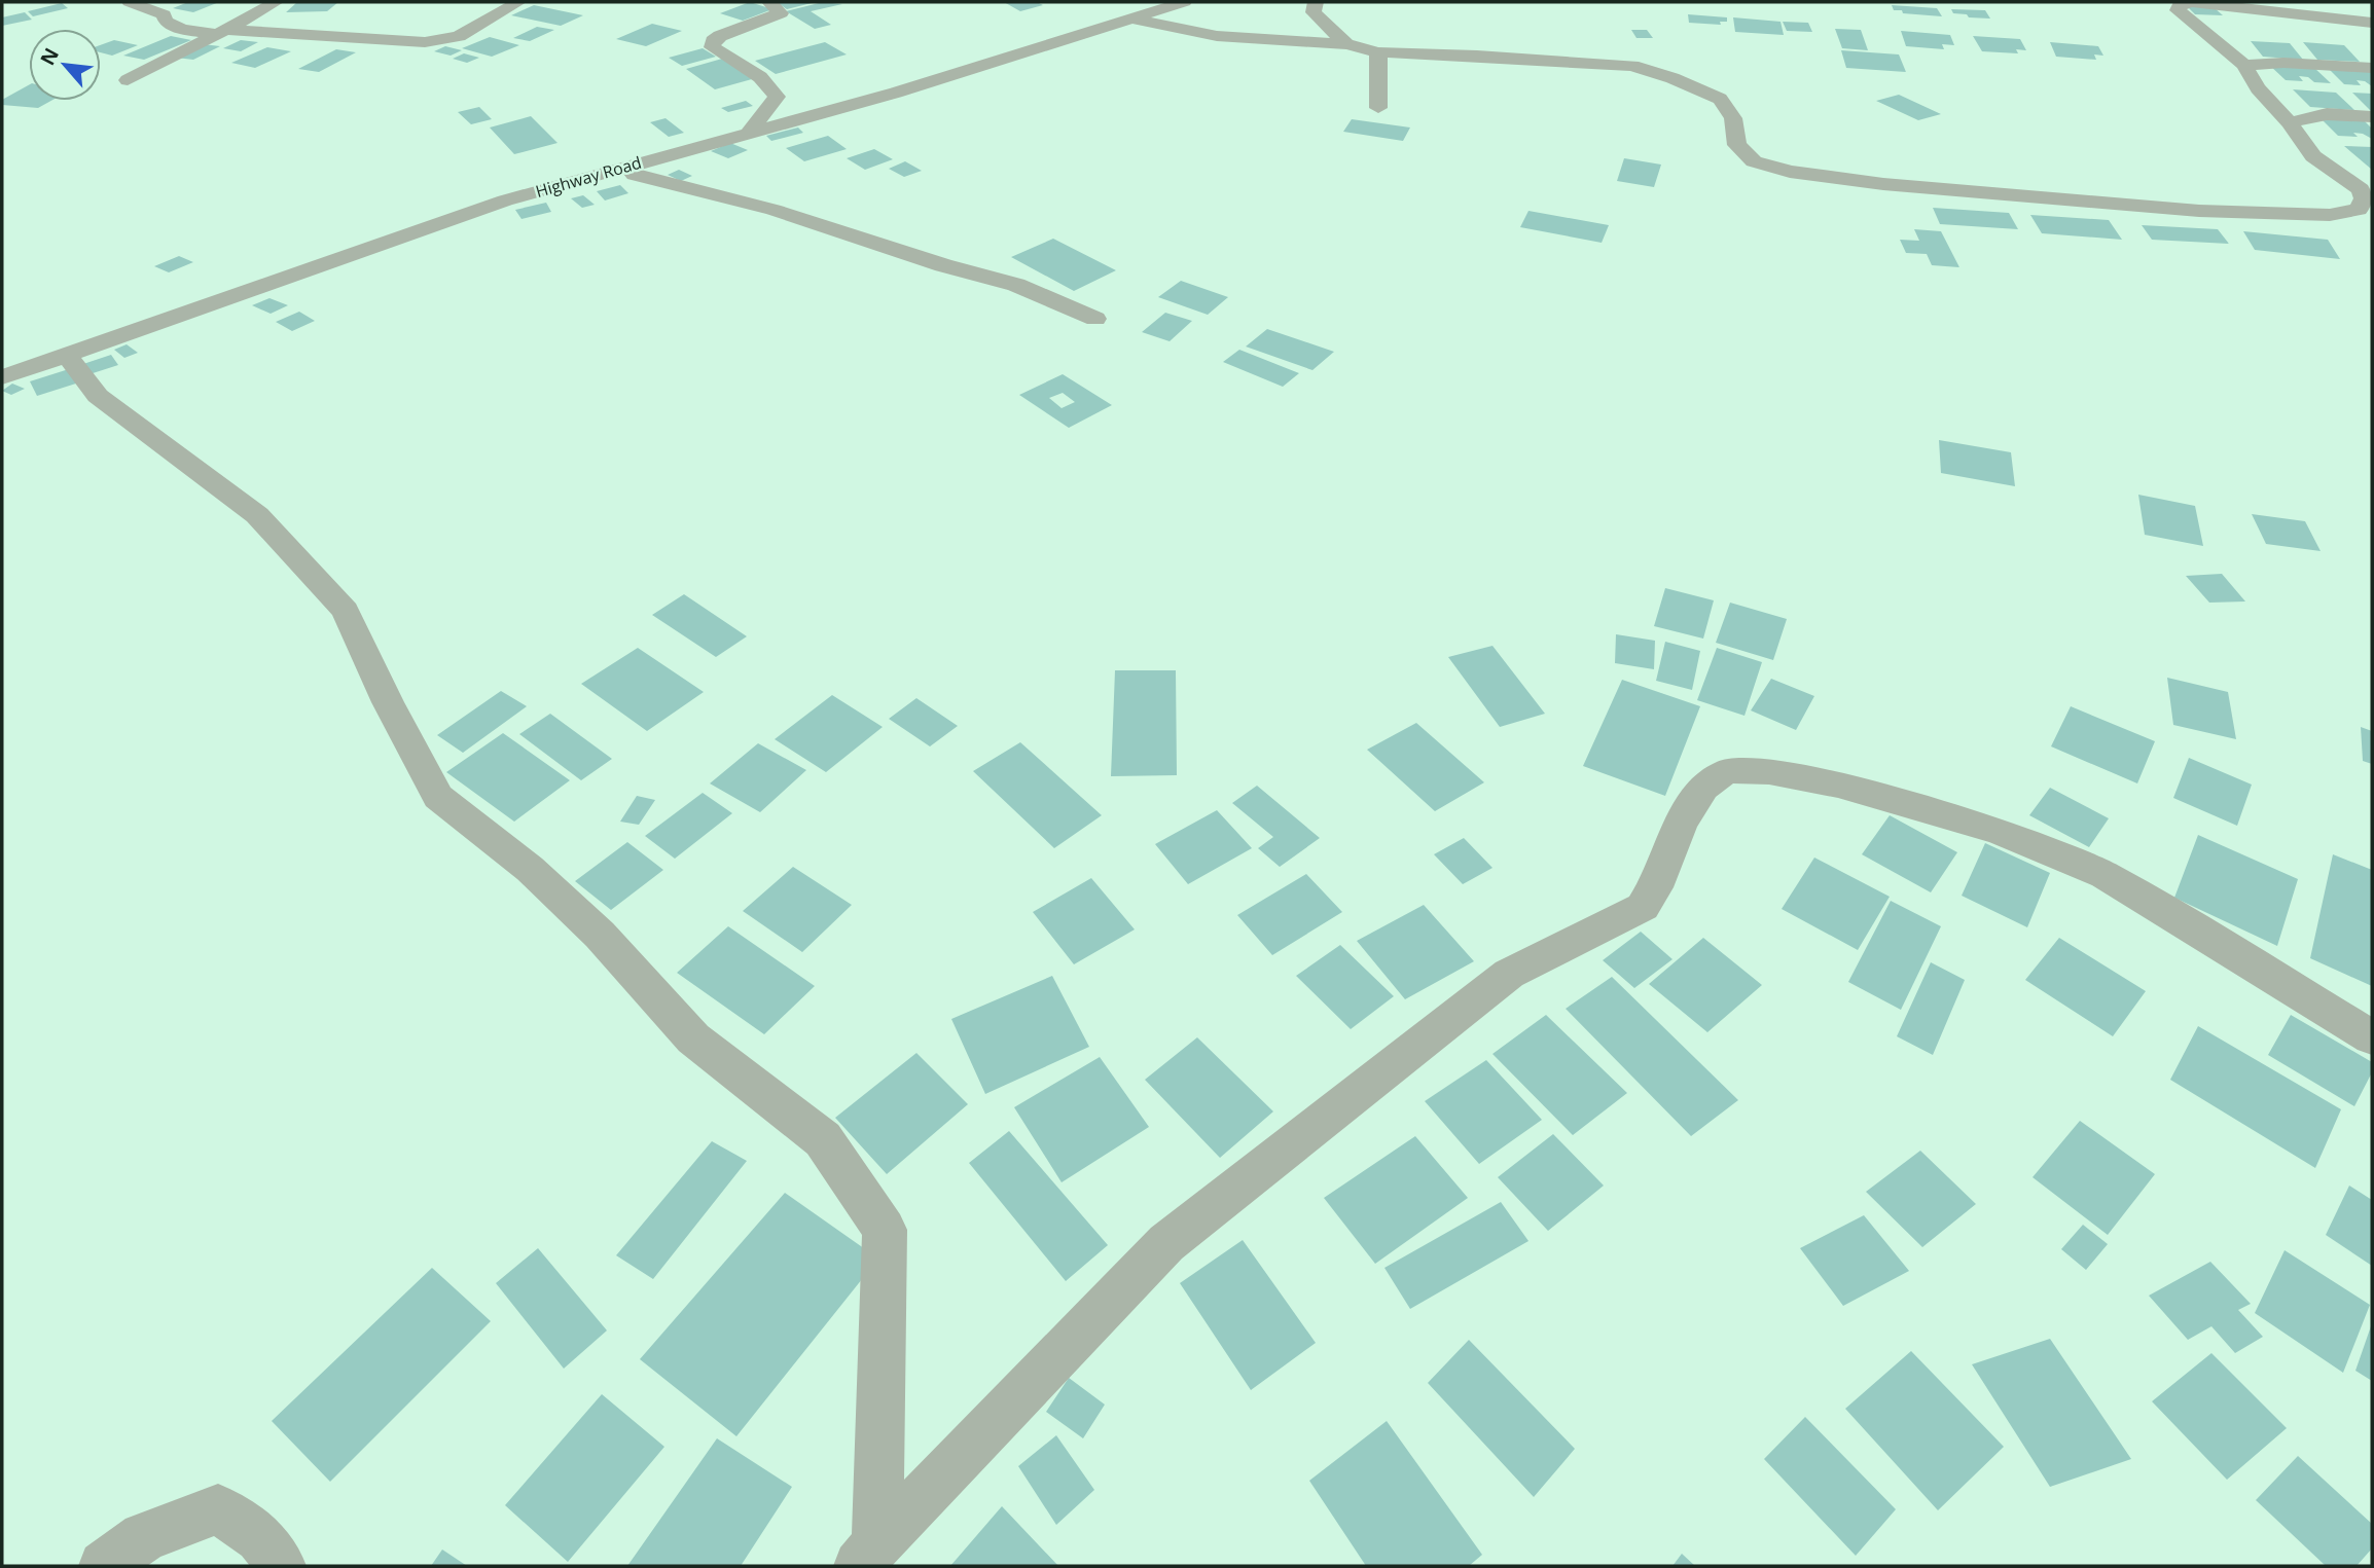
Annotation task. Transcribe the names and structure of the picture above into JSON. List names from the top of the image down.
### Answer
{
  "streets": {
    "street": ["Highway Road"]
  },
  "north": "top left"
}
